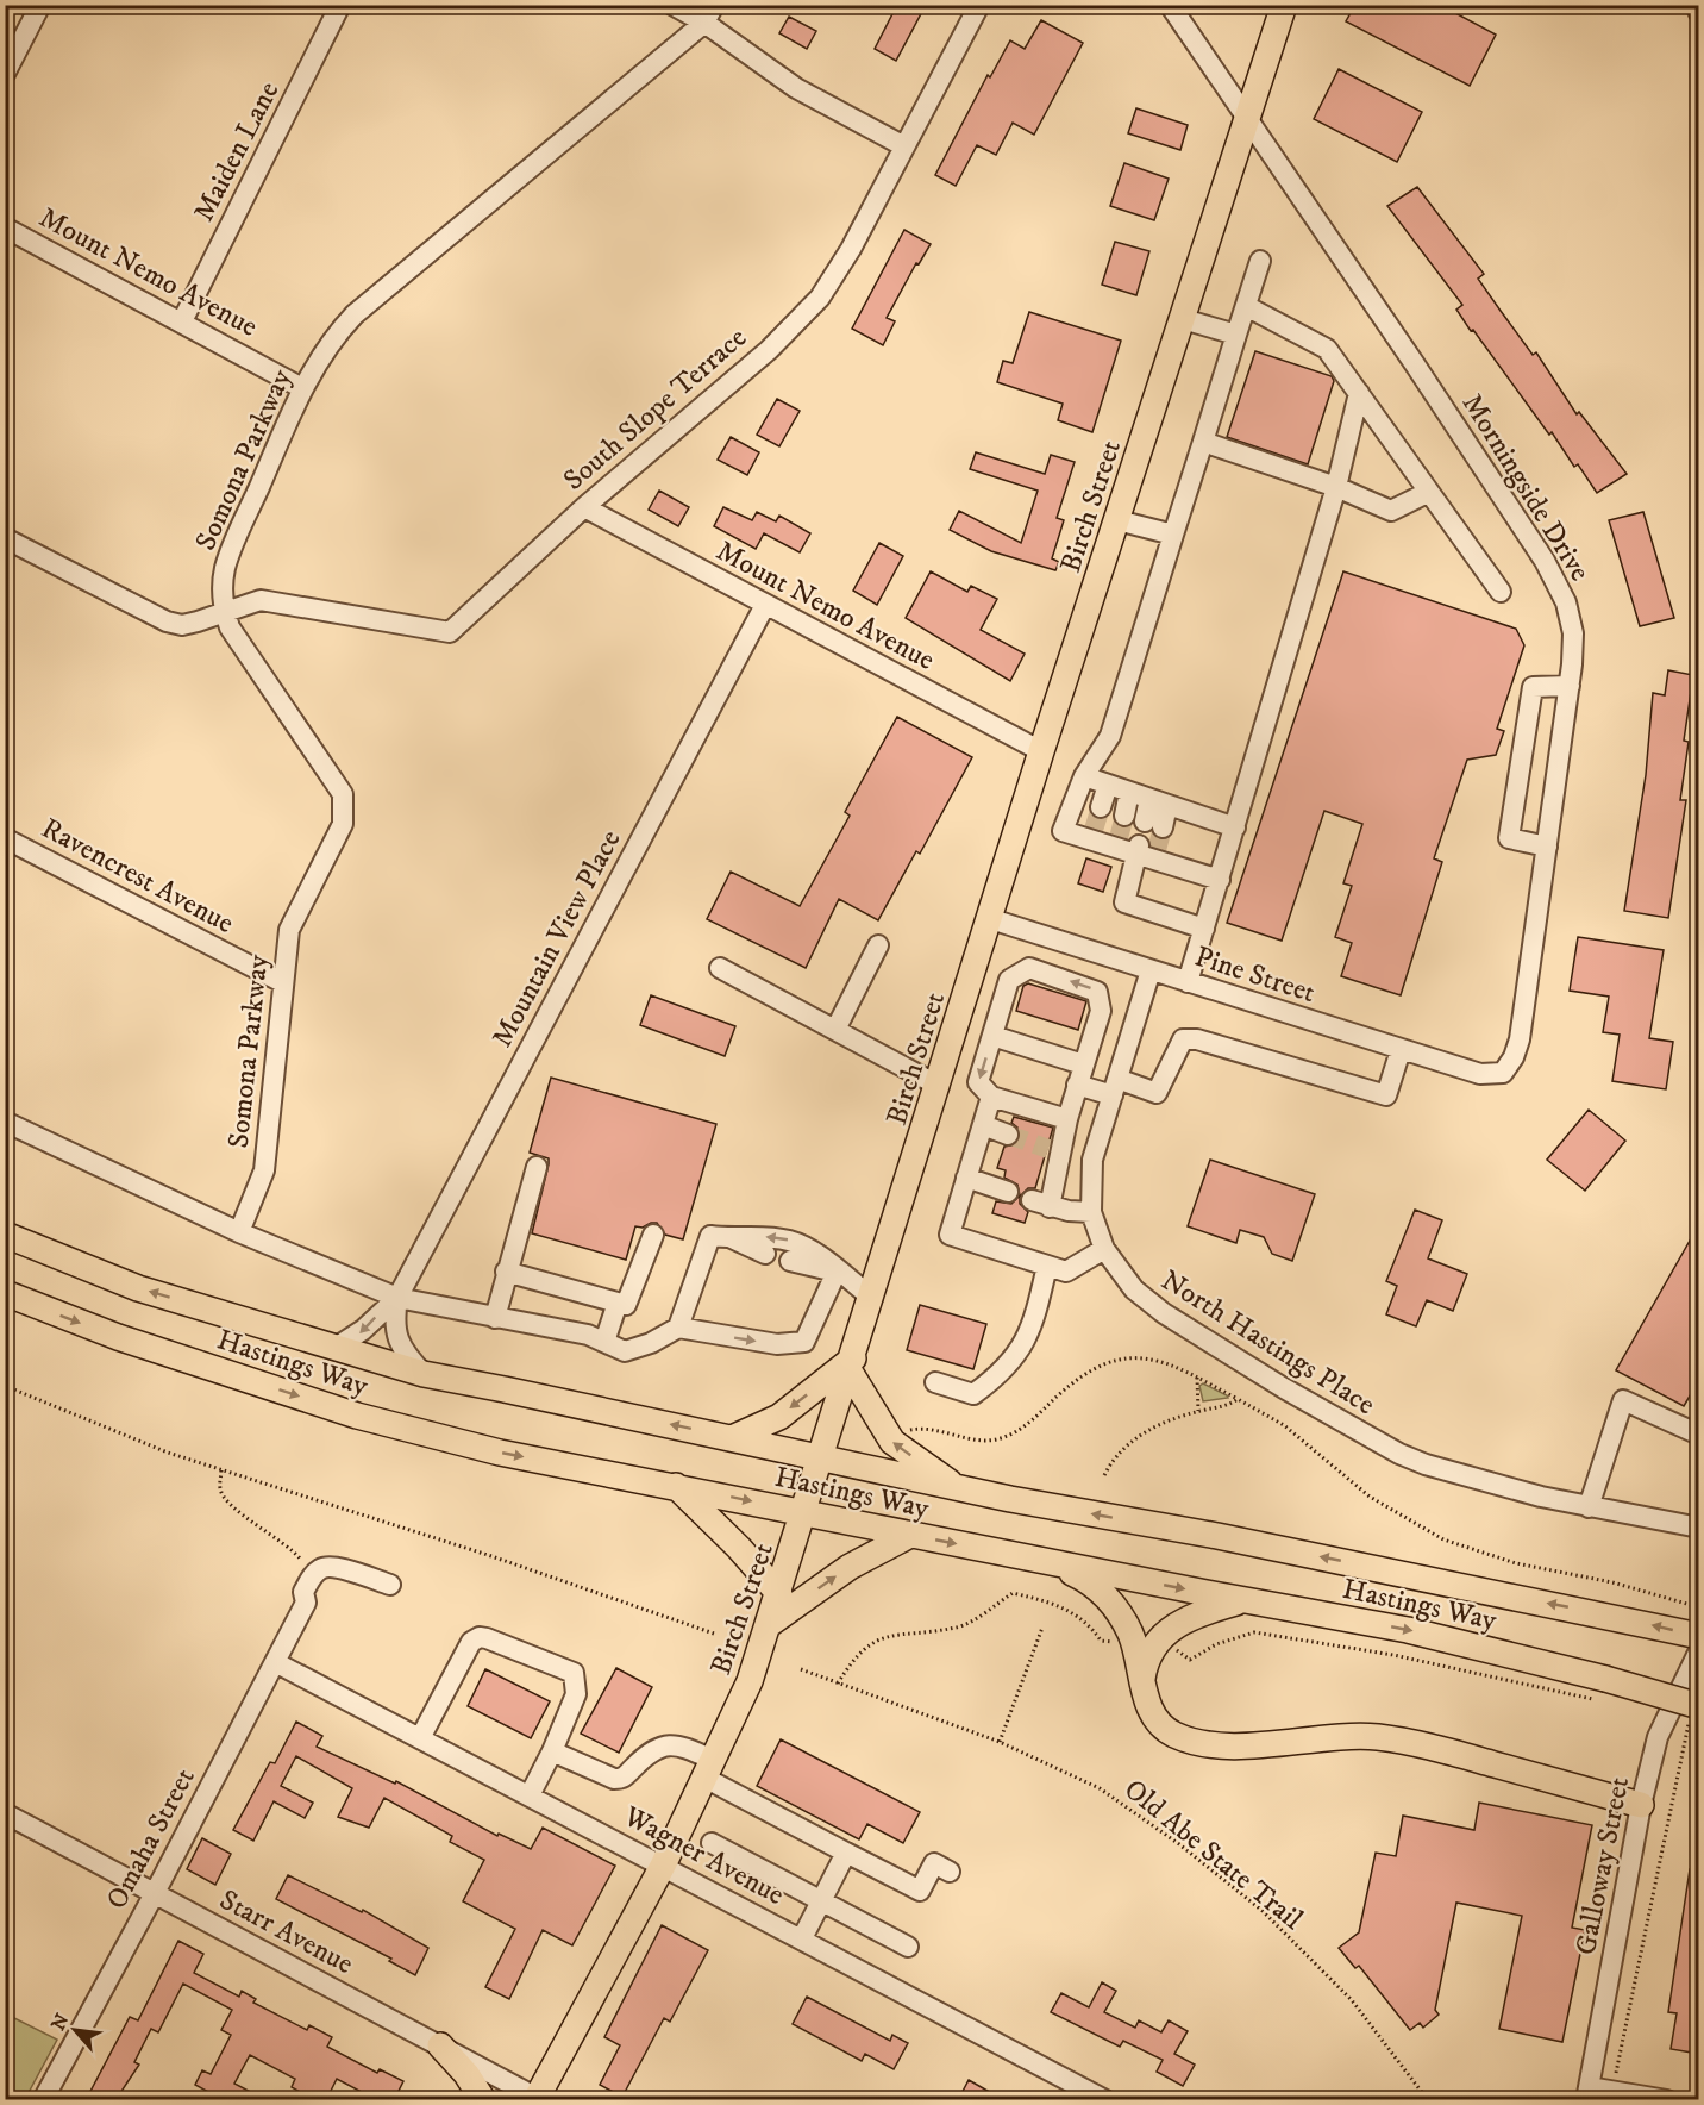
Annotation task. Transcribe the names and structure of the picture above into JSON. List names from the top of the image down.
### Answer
{
  "streets": {
    "main road": ["Birch Street", "Hastings Way"],
    "street": [
      "Maiden Lane",
      "Mount Nemo Avenue",
      "South Slope Terrace",
      "Somona Parkway",
      "Morningside Drive",
      "Ravencrest Avenue",
      "Mountain View Place",
      "Pine Street",
      "North Hastings Place",
      "Omaha Street",
      "Wagner Avenue",
      "Galloway Street",
      "Starr Avenue"
    ],
    "path": ["Old Abe State Trail"]
  },
  "crossings": [
    ["Maiden Lane", "Mount Nemo Avenue"],
    ["Mount Nemo Avenue", "South Slope Terrace"],
    ["Mount Nemo Avenue", "Somona Parkway"],
    ["Mount Nemo Avenue", "Birch Street"],
    ["Mount Nemo Avenue", "Mountain View Place"],
    ["South Slope Terrace", "Somona Parkway"],
    ["Somona Parkway", "Ravencrest Avenue"],
    ["Morningside Drive", "Birch Street"],
    ["Morningside Drive", "Pine Street"],
    ["Birch Street", "Pine Street"],
    ["Birch Street", "Hastings Way"],
    ["Birch Street", "Wagner Avenue"],
    ["Birch Street", "Starr Avenue"],
    ["Mountain View Place", "Hastings Way"],
    ["Pine Street", "North Hastings Place"],
    ["Omaha Street", "Wagner Avenue"],
    ["Omaha Street", "Starr Avenue"]
  ],
  "north": "top left"
}
